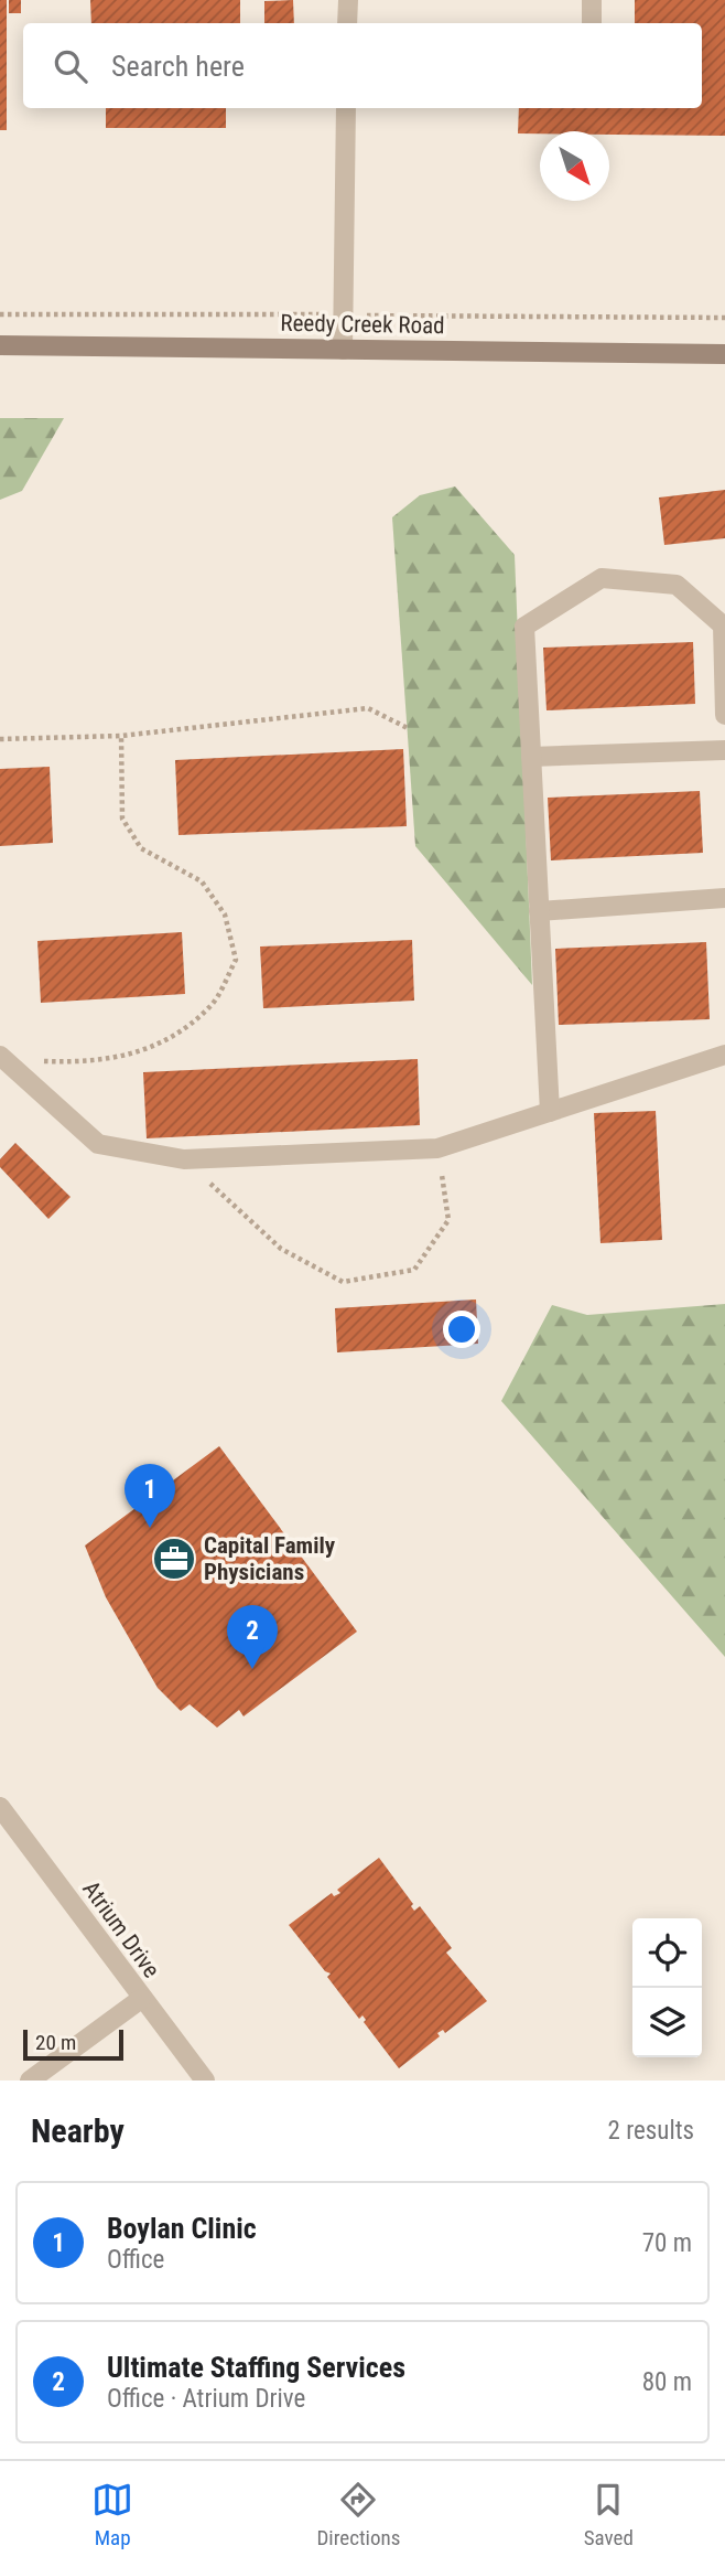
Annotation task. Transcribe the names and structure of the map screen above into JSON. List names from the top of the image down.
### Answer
{
  "streets": {
    "main road": ["Reedy Creek Road"],
    "street": ["Atrium Drive"]
  },
  "places": {
    "office": ["Capital Family Physicians"]
  },
  "scale_bar": "20 m",
  "north": "bottom right",
  "page": {
    "search": "Search here",
    "pins": ["1", "2"],
    "scale": "20 m",
    "heading": ["Nearby", "2 results"],
    "list": [
      {
        "mark": "1",
        "name": "Boylan Clinic",
        "note": "Office",
        "value": "70 m"
      },
      {
        "mark": "2",
        "name": "Ultimate Staffing Services",
        "note": "Office · Atrium Drive",
        "value": "80 m"
      }
    ],
    "nav": ["Map", "Directions", "Saved"]
  }
}
